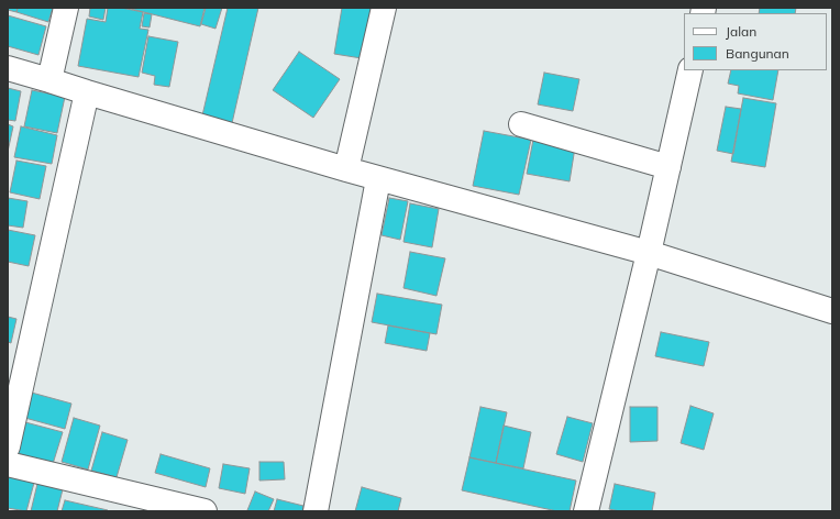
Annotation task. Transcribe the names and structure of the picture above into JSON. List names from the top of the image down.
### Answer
{
  "legend": ["Jalan", "Bangunan"]
}
